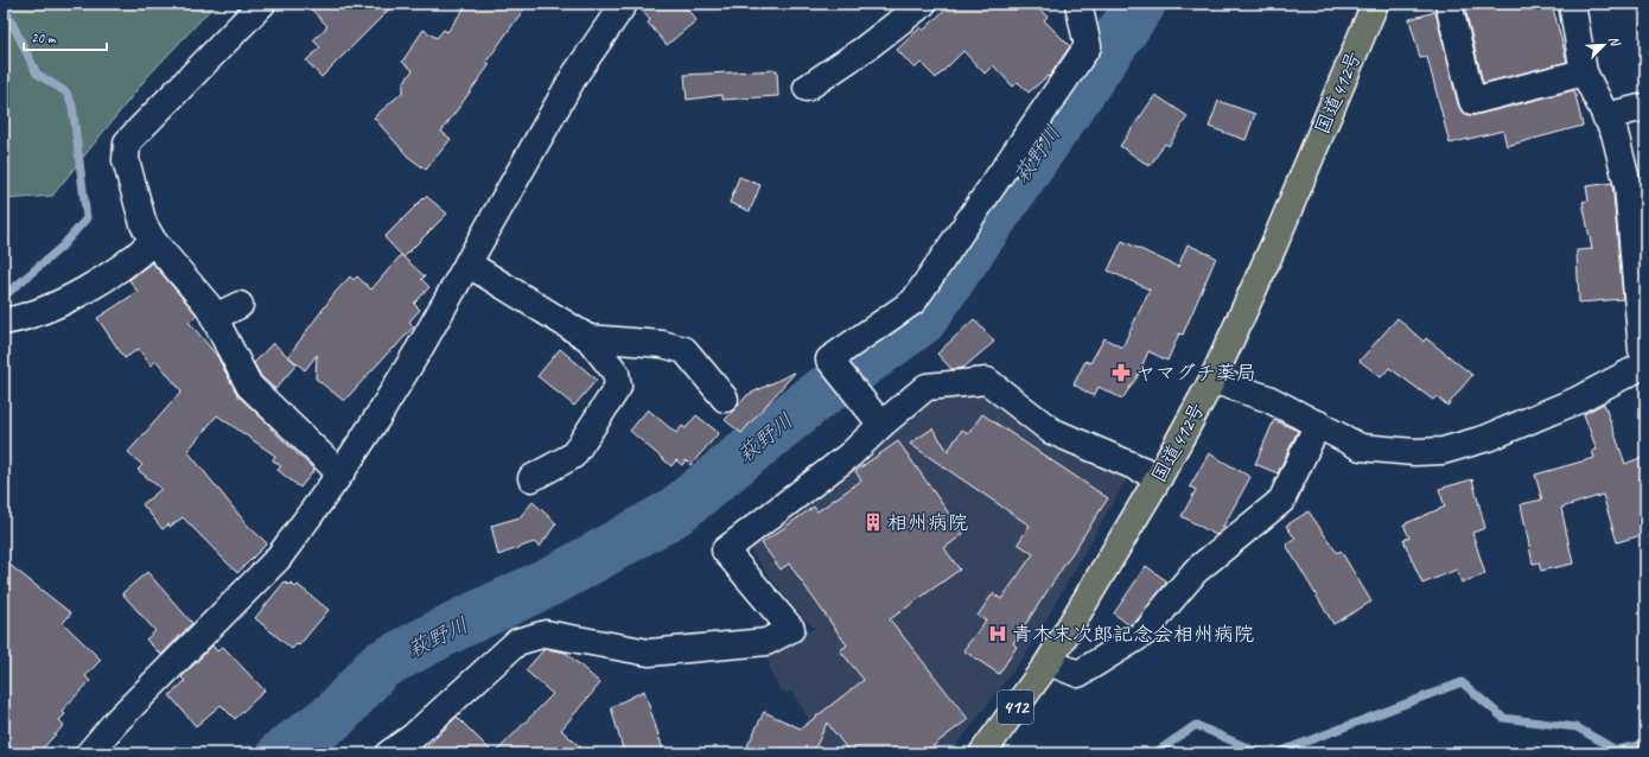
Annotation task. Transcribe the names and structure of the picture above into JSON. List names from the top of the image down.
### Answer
{
  "streets": {
    "highway": ["国道412号", "412"]
  },
  "water": ["萩野川"],
  "places": {
    "pharmacy": ["ヤマグチ薬局"],
    "building": ["相州病院"],
    "hospital": ["青木末次郎記念会相州病院"]
  },
  "scale_bar": "20 m",
  "north": "top right"
}
